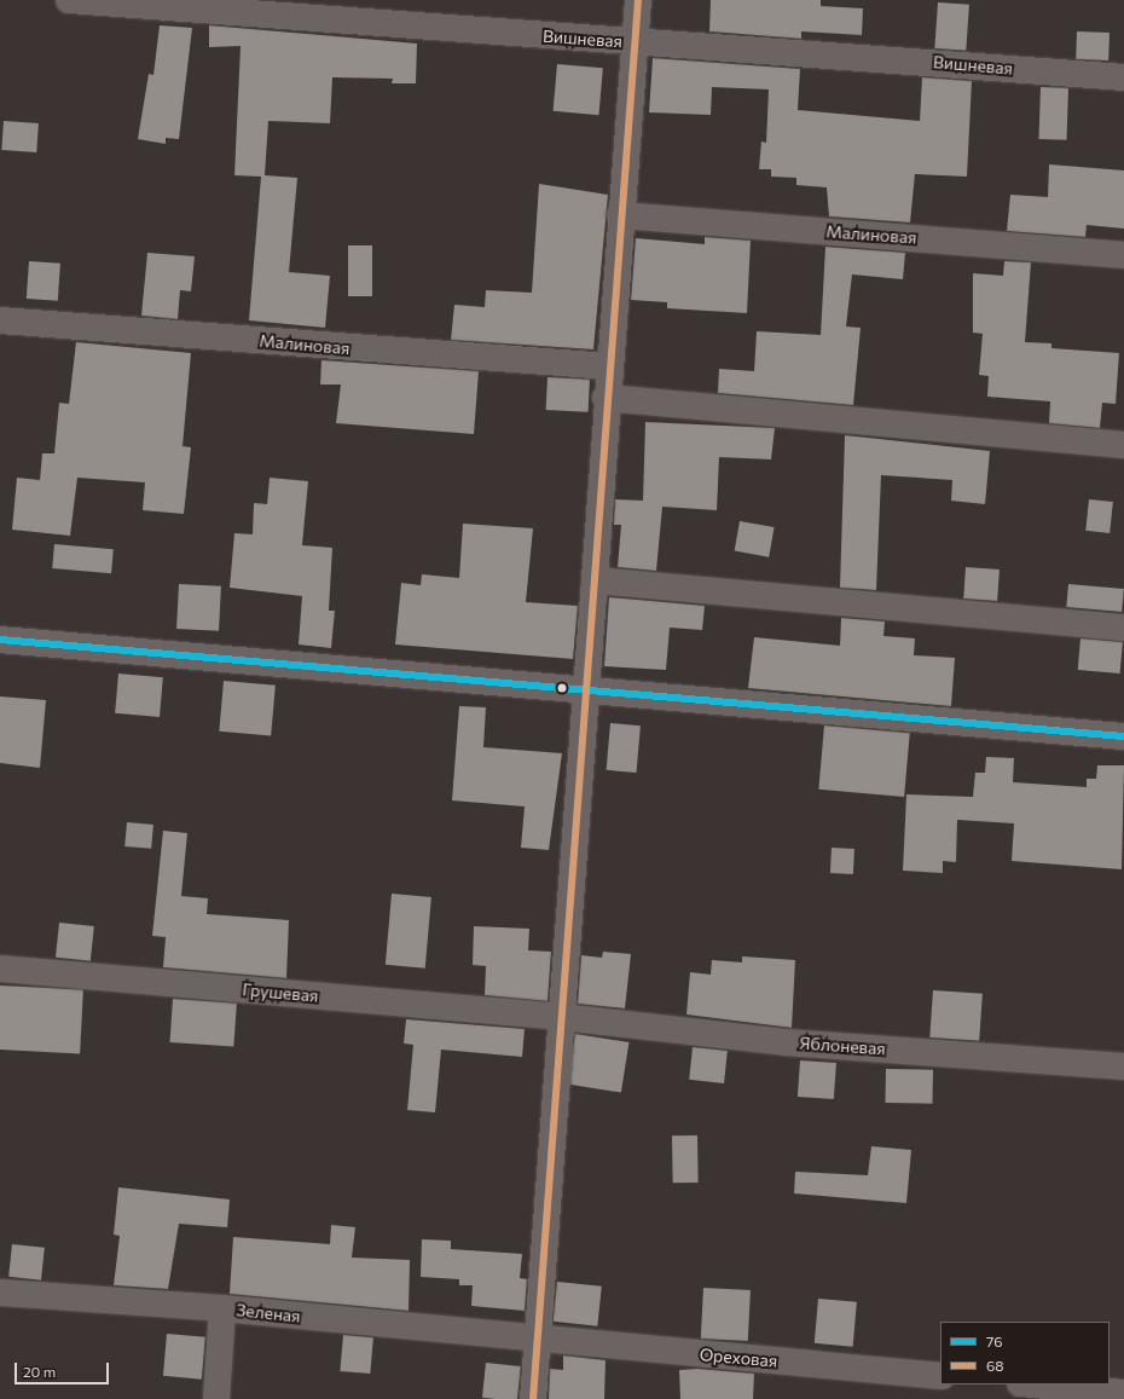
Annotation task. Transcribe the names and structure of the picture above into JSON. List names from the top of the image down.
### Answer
{
  "streets": {
    "street": [
      "Вишневая",
      "Малиновая",
      "Грушевая",
      "Яблоневая",
      "Зеленая",
      "Ореховая"
    ]
  },
  "crossings": [
    ["Грушевая", "Яблоневая"],
    ["Зеленая", "Ореховая"]
  ],
  "lines": ["transit line 68", "transit line 76"],
  "legend": ["76", "68"],
  "scale_bar": "20 m"
}
